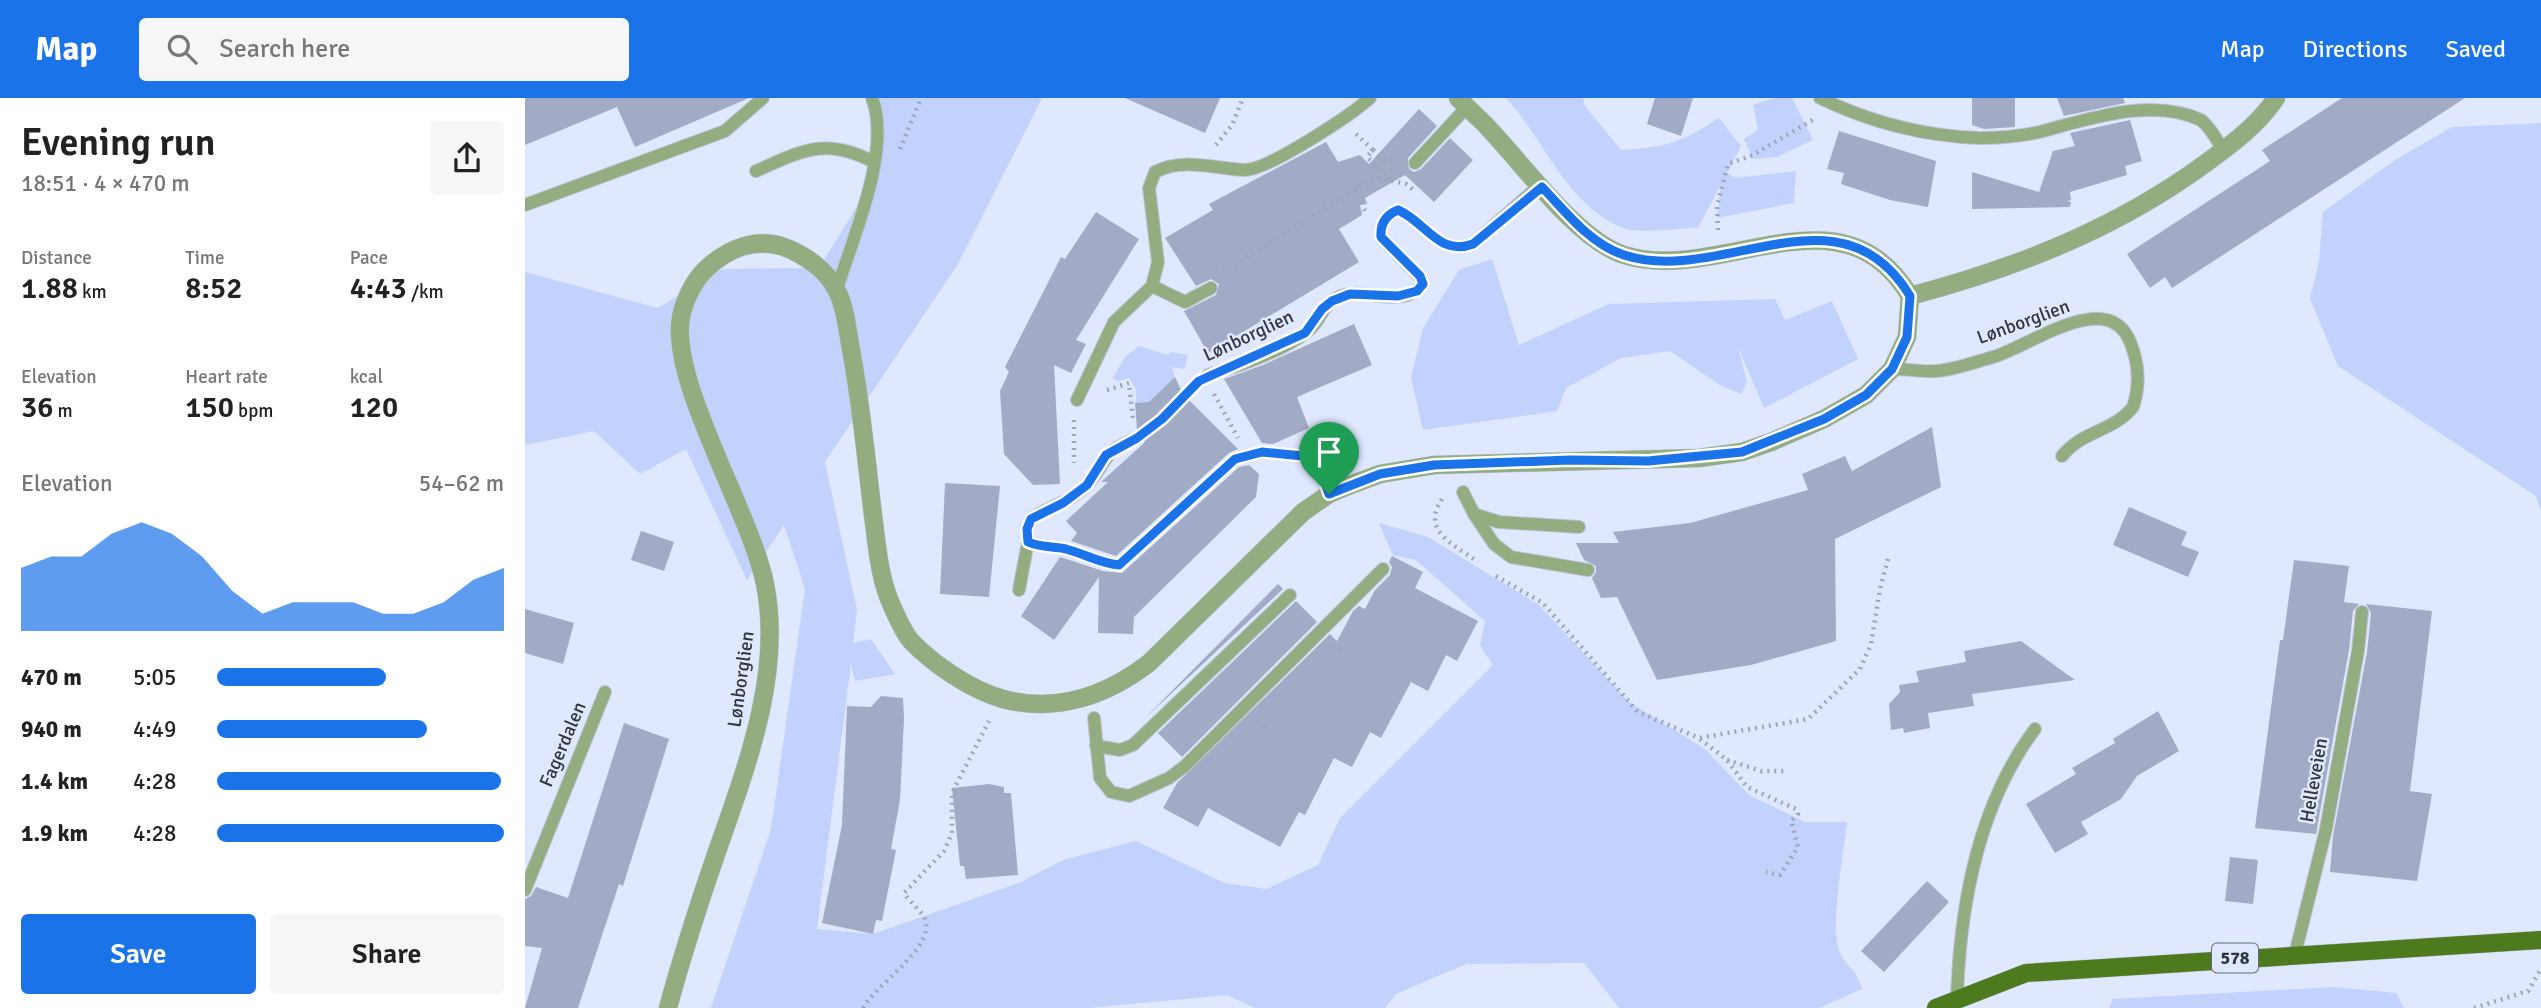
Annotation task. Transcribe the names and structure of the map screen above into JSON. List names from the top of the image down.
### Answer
{
  "streets": {
    "main road": ["578"],
    "street": ["Lønborglien"],
    "lane": ["Fagerdalen", "Helleveien"]
  },
  "crossings": [
    ["Helleveien", "578"]
  ],
  "page": {
    "header": "Map",
    "search": "Search here",
    "nav": ["Map", "Directions", "Saved"],
    "heading": ["Evening run", "18:51 · 4 × 470 m"],
    "stats": [
      ["Distance", "1.88 km"],
      ["Time", "8:52"],
      ["Pace", "4:43 /km"],
      ["Elevation", "36 m"],
      ["Heart rate", "150 bpm"],
      ["kcal", "120"]
    ],
    "chart": ["Elevation", "54–62 m"],
    "list": [
      {
        "name": "470 m",
        "note": "5:05"
      },
      {
        "name": "940 m",
        "note": "4:49"
      },
      {
        "name": "1.4 km",
        "note": "4:28"
      },
      {
        "name": "1.9 km",
        "note": "4:28"
      }
    ],
    "buttons": ["Save", "Share"]
  }
}
